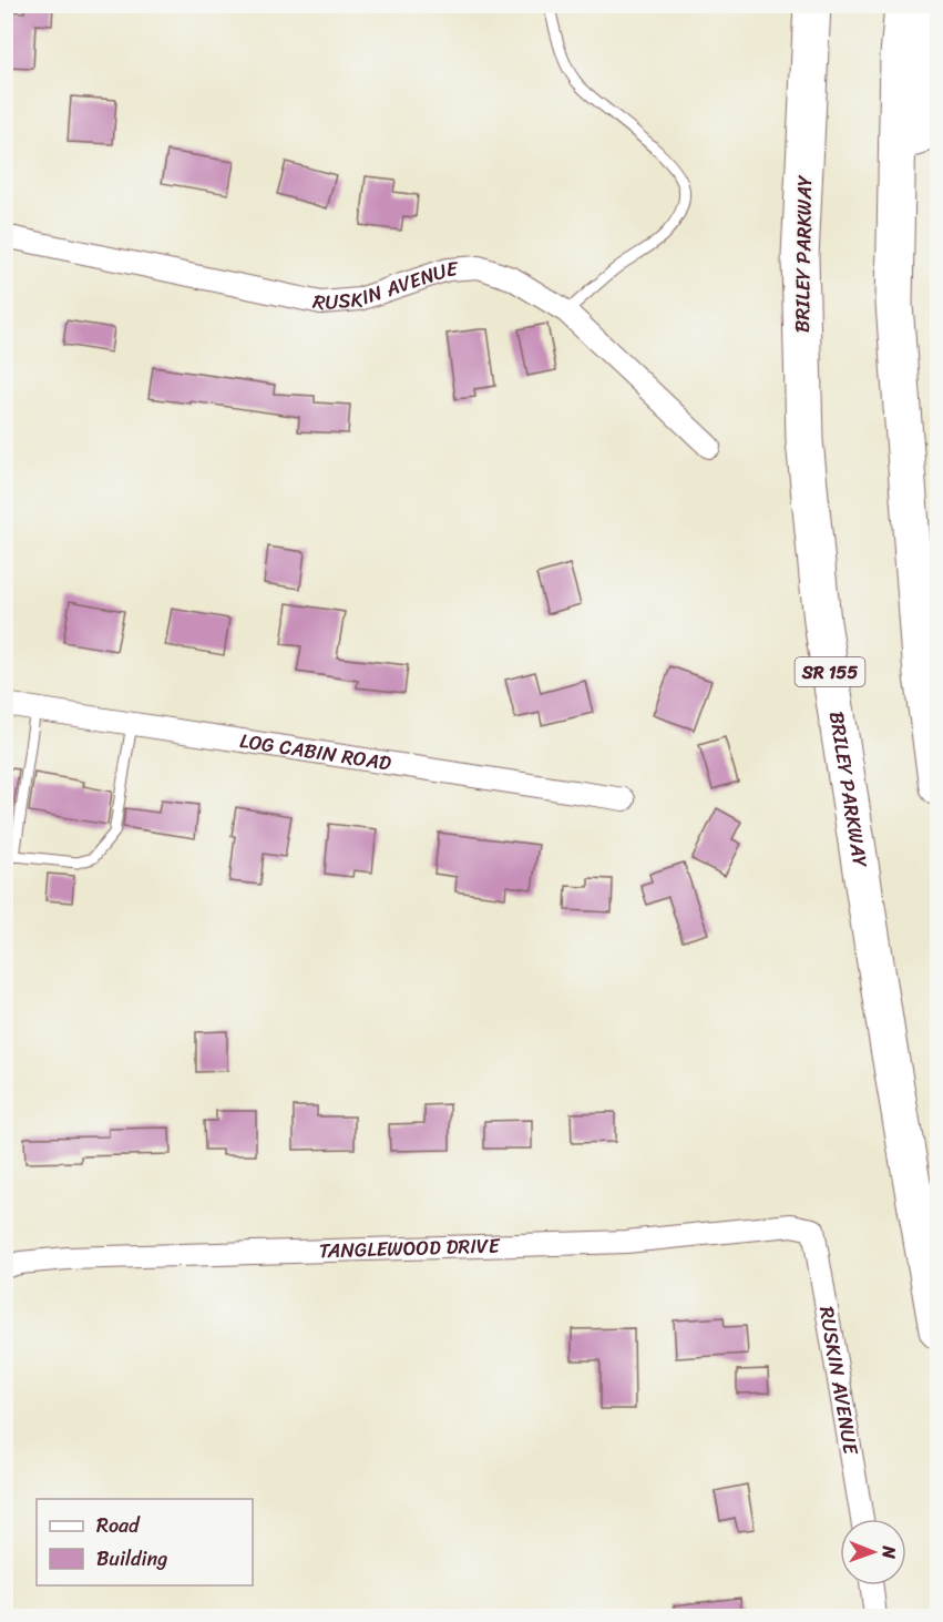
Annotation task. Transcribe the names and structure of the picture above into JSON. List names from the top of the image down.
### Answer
{
  "streets": {
    "highway": ["BRILEY PARKWAY", "SR 155"],
    "street": ["RUSKIN AVENUE", "LOG CABIN ROAD", "TANGLEWOOD DRIVE"]
  },
  "crossings": [
    ["RUSKIN AVENUE", "TANGLEWOOD DRIVE"]
  ],
  "legend": ["Road", "Building"],
  "north": "right"
}
